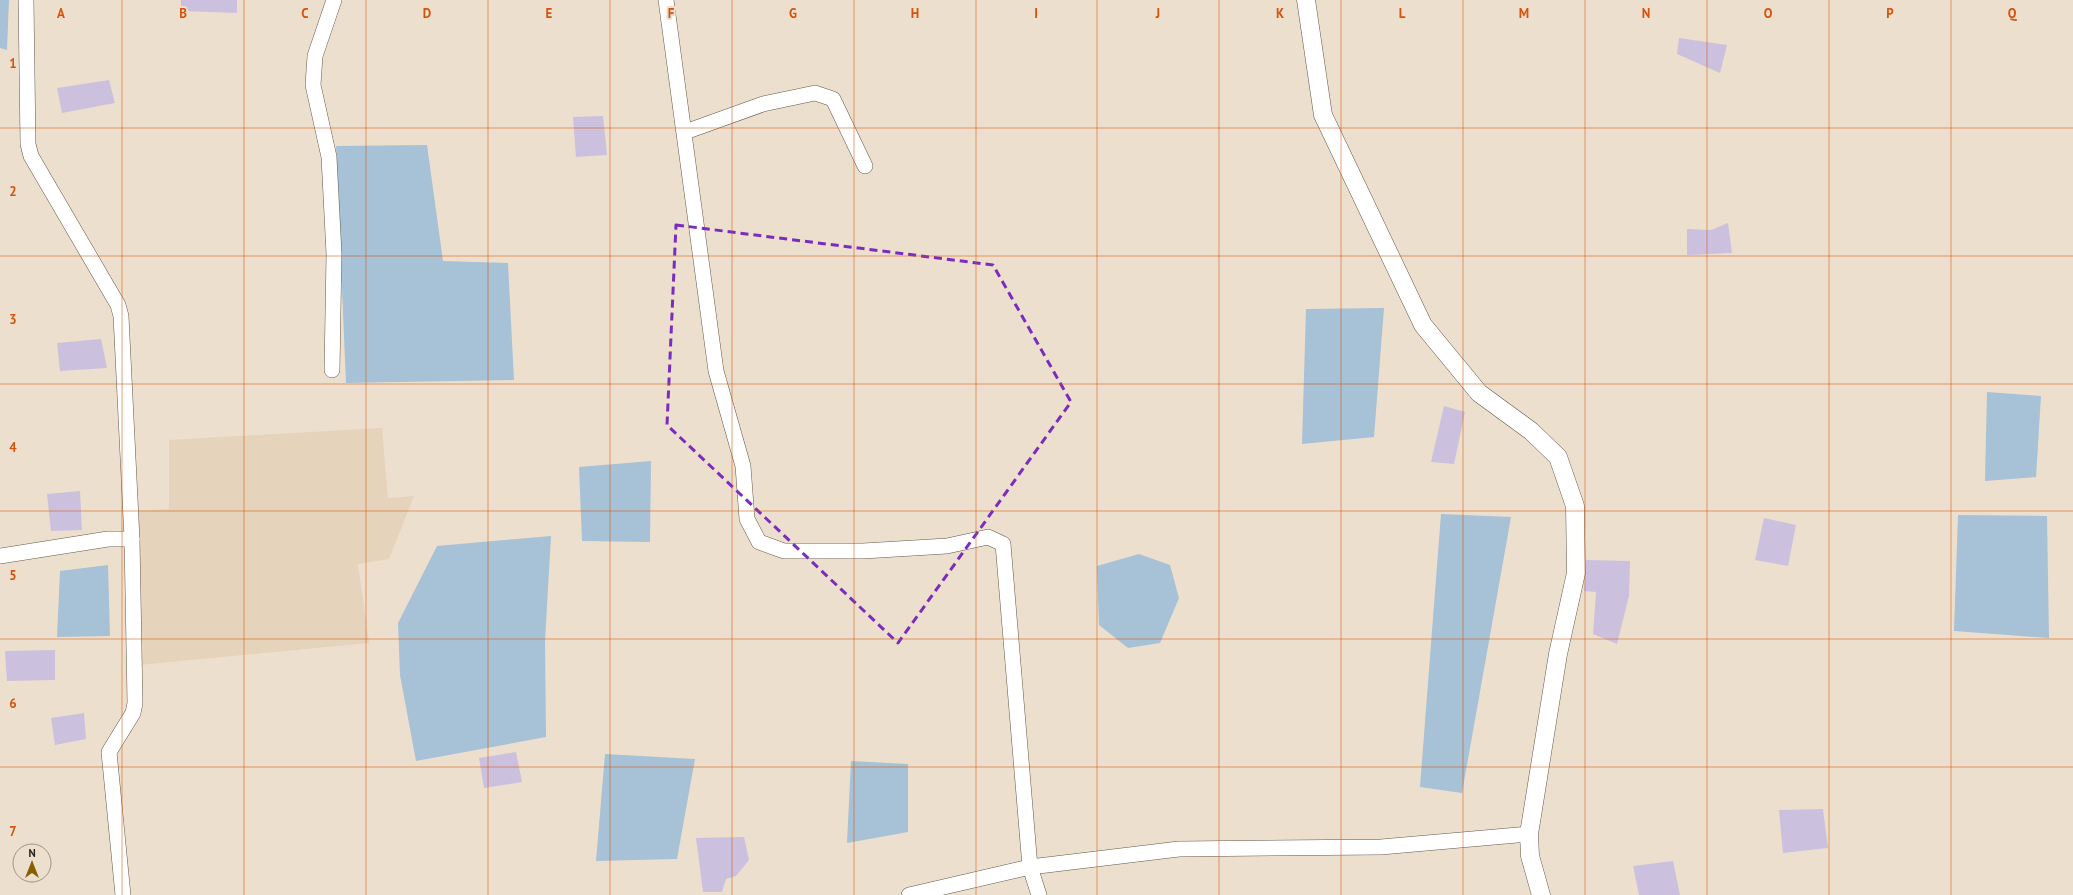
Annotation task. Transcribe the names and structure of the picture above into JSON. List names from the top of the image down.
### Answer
{
  "north": "top",
  "grid": {
    "columns": [
      "A",
      "B",
      "C",
      "D",
      "E",
      "F",
      "G",
      "H",
      "I",
      "J",
      "K",
      "L",
      "M",
      "N",
      "O",
      "P",
      "Q"
    ],
    "rows": [
      "1",
      "2",
      "3",
      "4",
      "5",
      "6",
      "7"
    ]
  }
}
